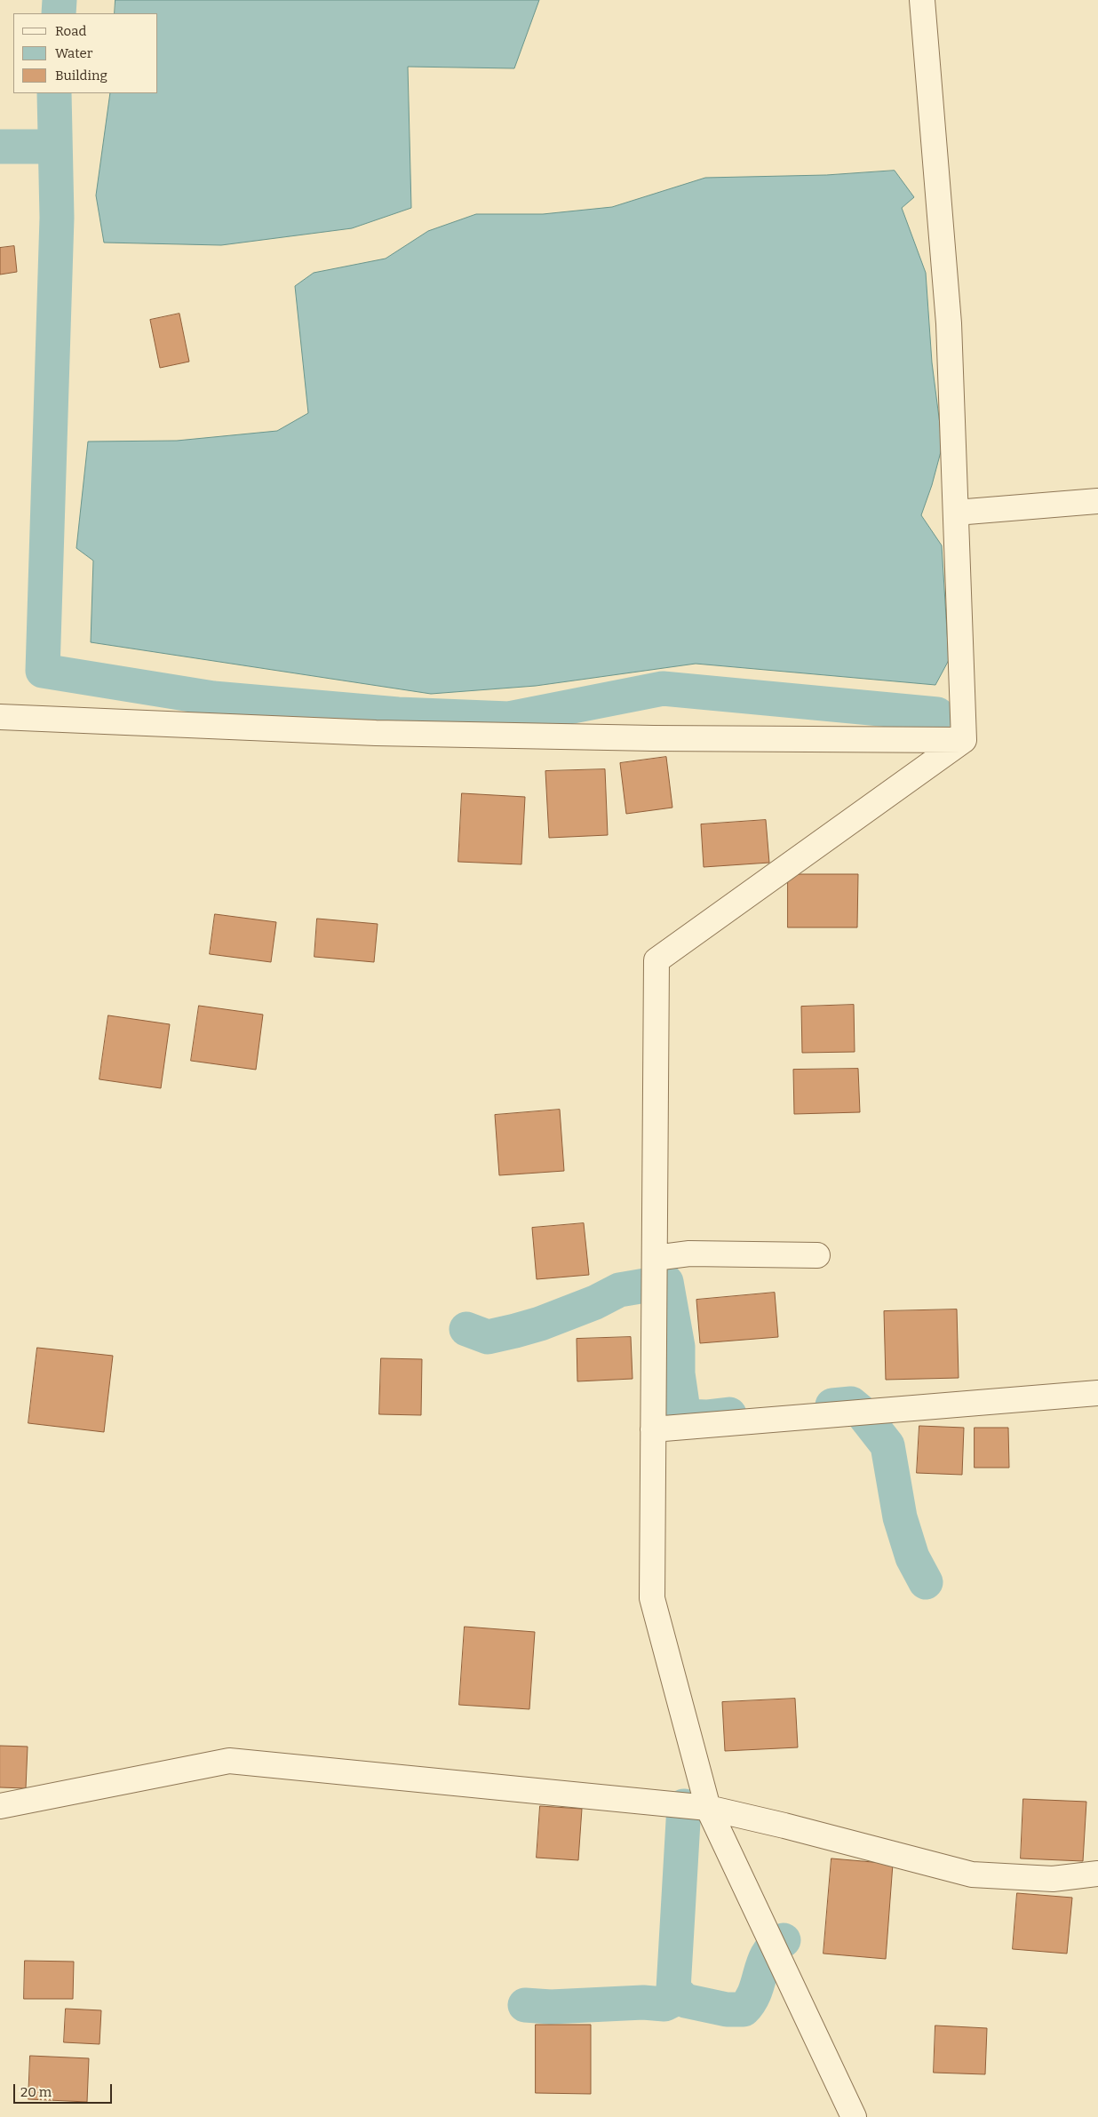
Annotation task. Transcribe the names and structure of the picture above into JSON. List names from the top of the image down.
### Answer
{
  "legend": ["Road", "Water", "Building"],
  "scale_bar": "20 m"
}
